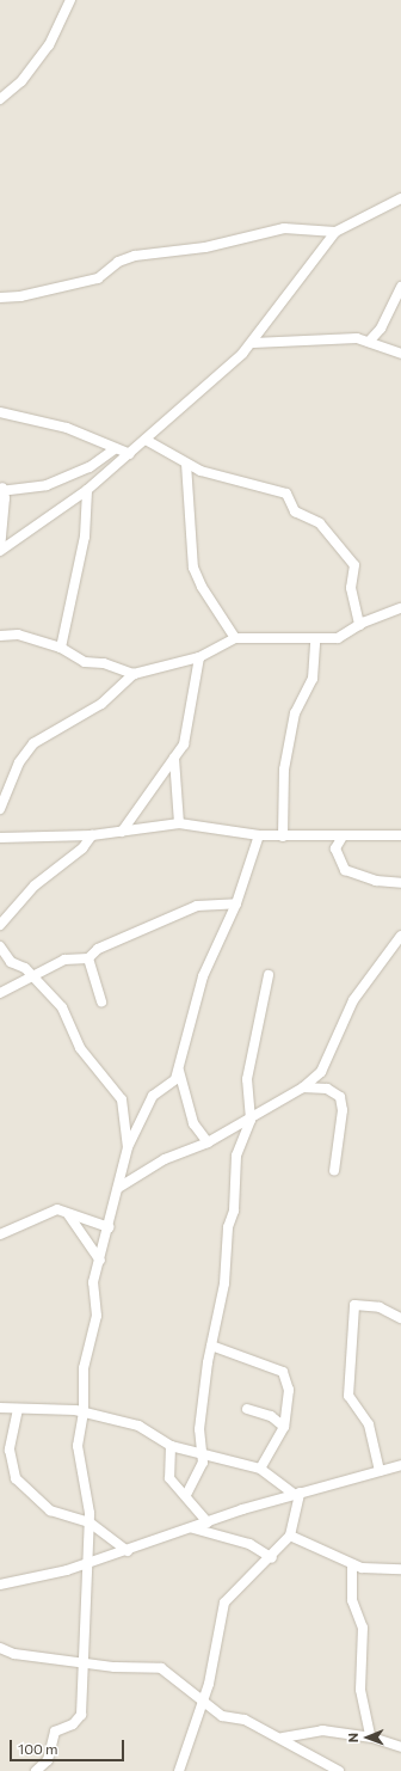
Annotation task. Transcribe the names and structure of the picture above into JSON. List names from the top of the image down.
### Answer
{
  "scale_bar": "100 m",
  "north": "left"
}
